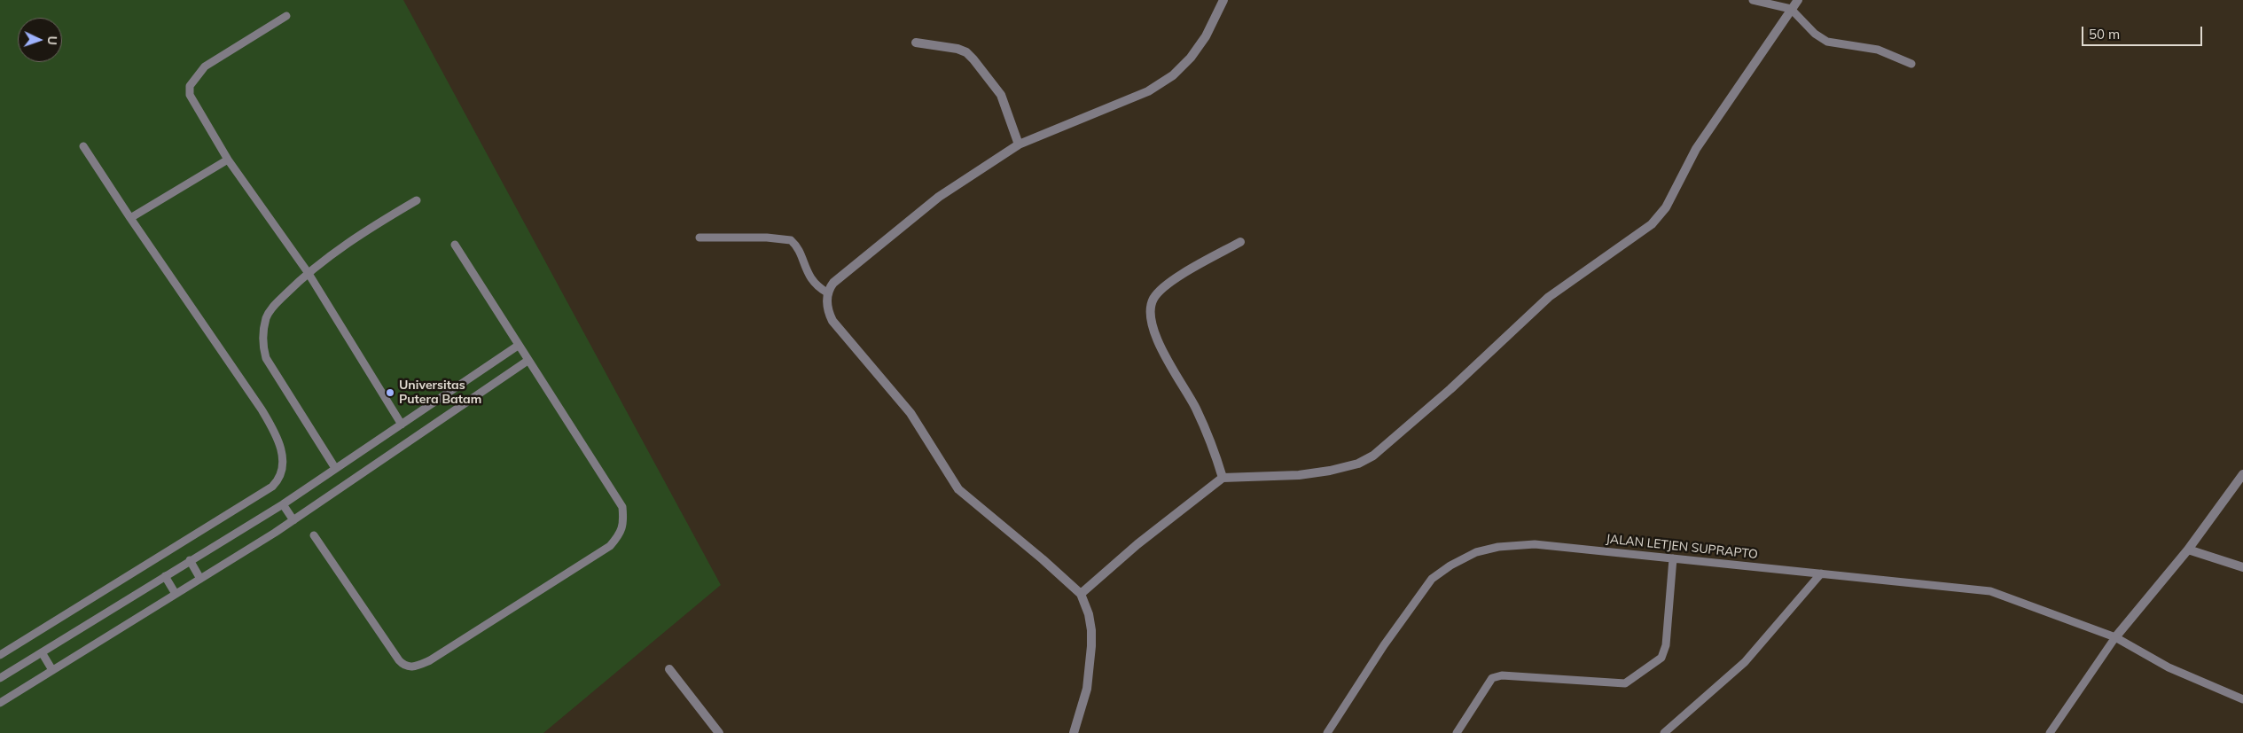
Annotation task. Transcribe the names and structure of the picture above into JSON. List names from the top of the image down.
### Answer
{
  "streets": {
    "lane": ["JALAN LETJEN SUPRAPTO"]
  },
  "places": ["Universitas Putera Batam"],
  "scale_bar": "50 m",
  "north": "right"
}
